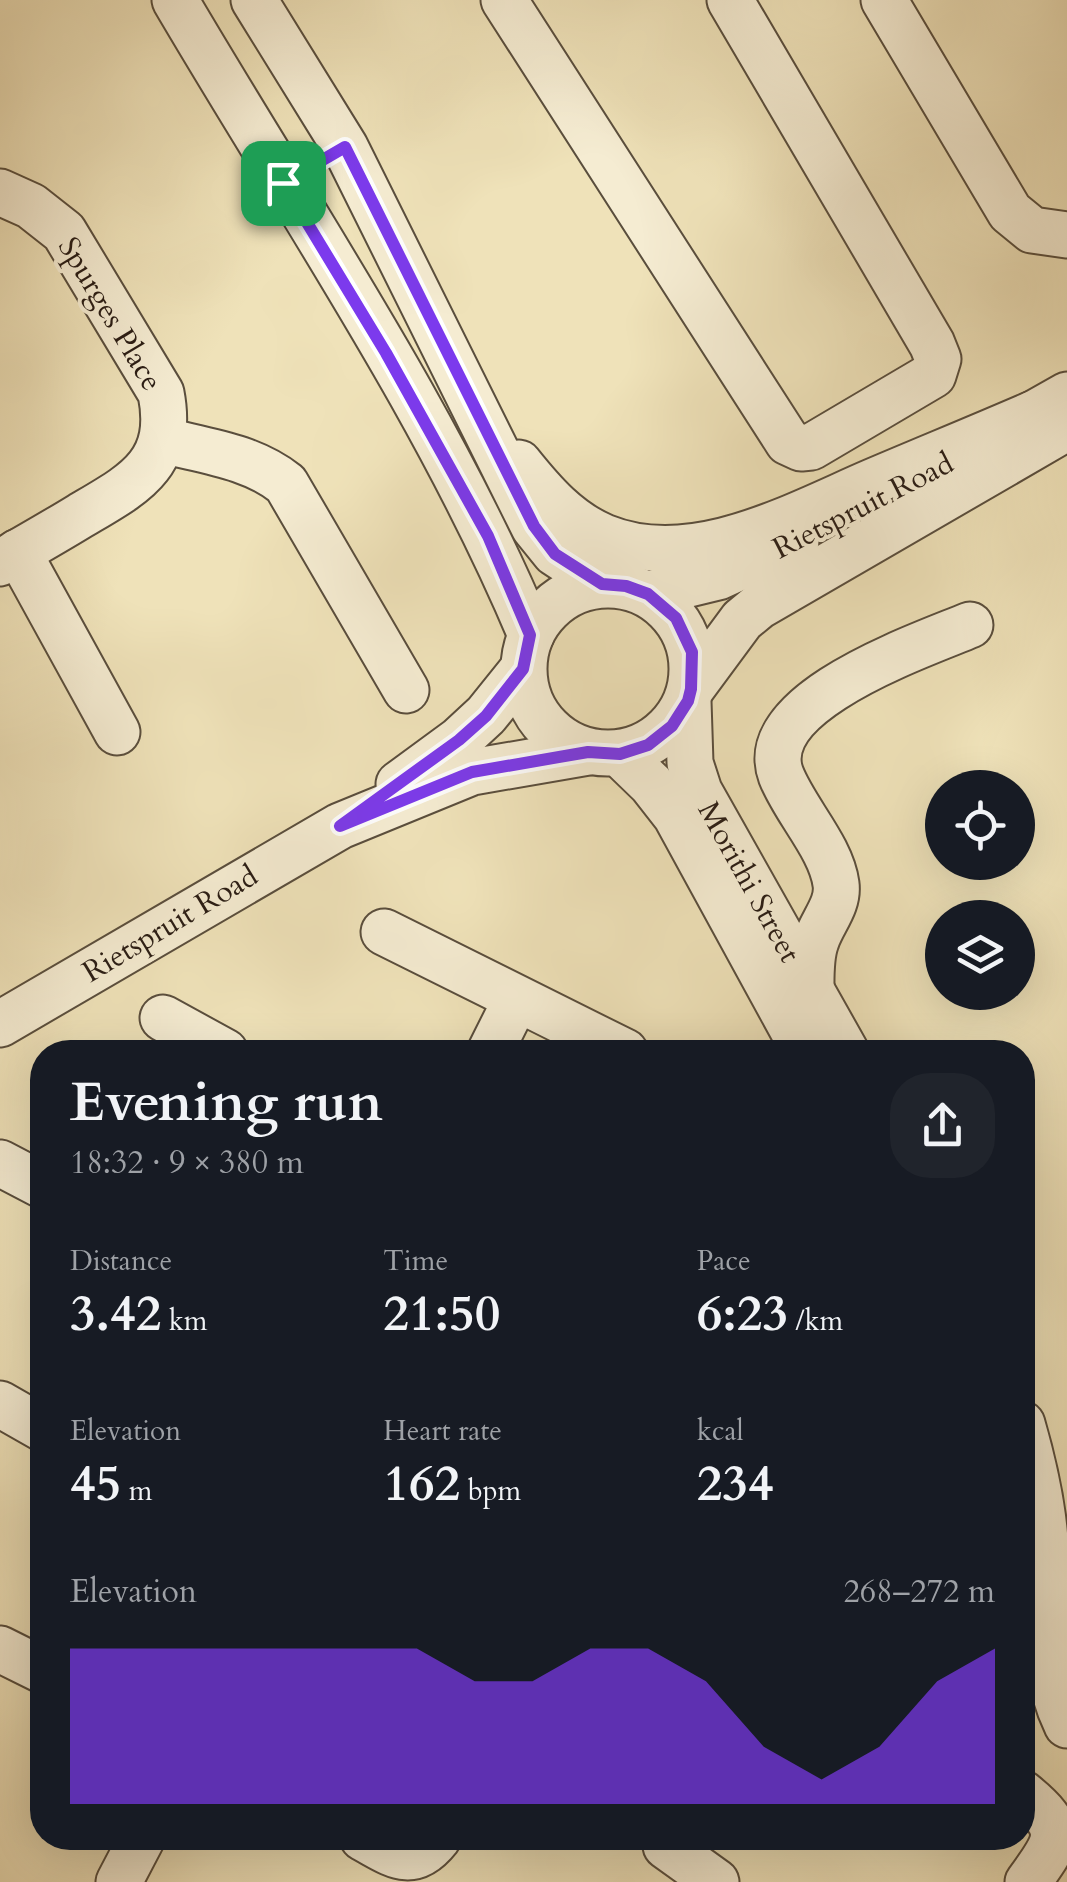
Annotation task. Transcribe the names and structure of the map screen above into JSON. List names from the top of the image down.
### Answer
{
  "streets": {
    "street": ["Spurges Place", "Rietspruit Road", "Morithi Street"]
  },
  "crossings": [
    ["Rietspruit Road", "Morithi Street"]
  ],
  "page": {
    "heading": ["Evening run", "18:32 · 9 × 380 m"],
    "stats": [
      ["Distance", "3.42 km"],
      ["Time", "21:50"],
      ["Pace", "6:23 /km"],
      ["Elevation", "45 m"],
      ["Heart rate", "162 bpm"],
      ["kcal", "234"]
    ],
    "chart": ["Elevation", "268–272 m"]
  }
}
